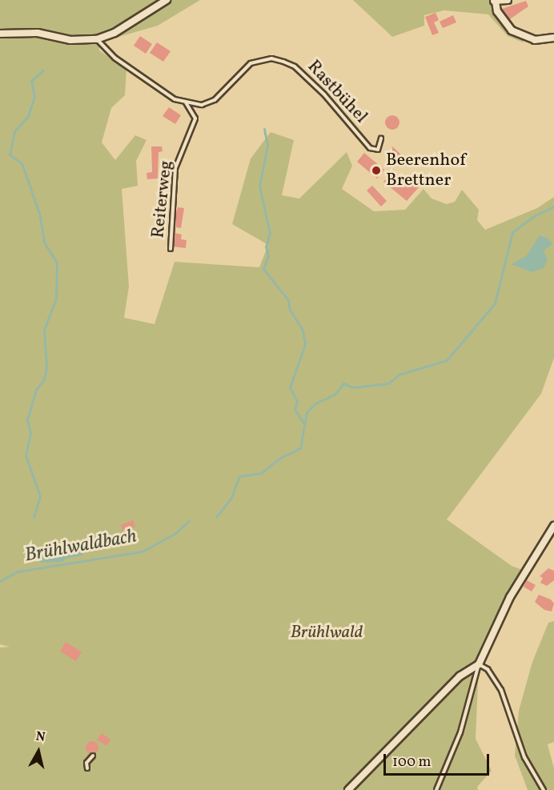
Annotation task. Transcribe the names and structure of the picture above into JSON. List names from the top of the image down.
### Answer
{
  "streets": {
    "lane": ["Rastbühel", "Reiterweg"]
  },
  "crossings": [
    ["Rastbühel", "Reiterweg"]
  ],
  "water": ["Brühlwaldbach"],
  "parks": ["Brühlwald"],
  "places": ["Beerenhof Brettner"],
  "scale_bar": "100 m",
  "north": "top"
}
